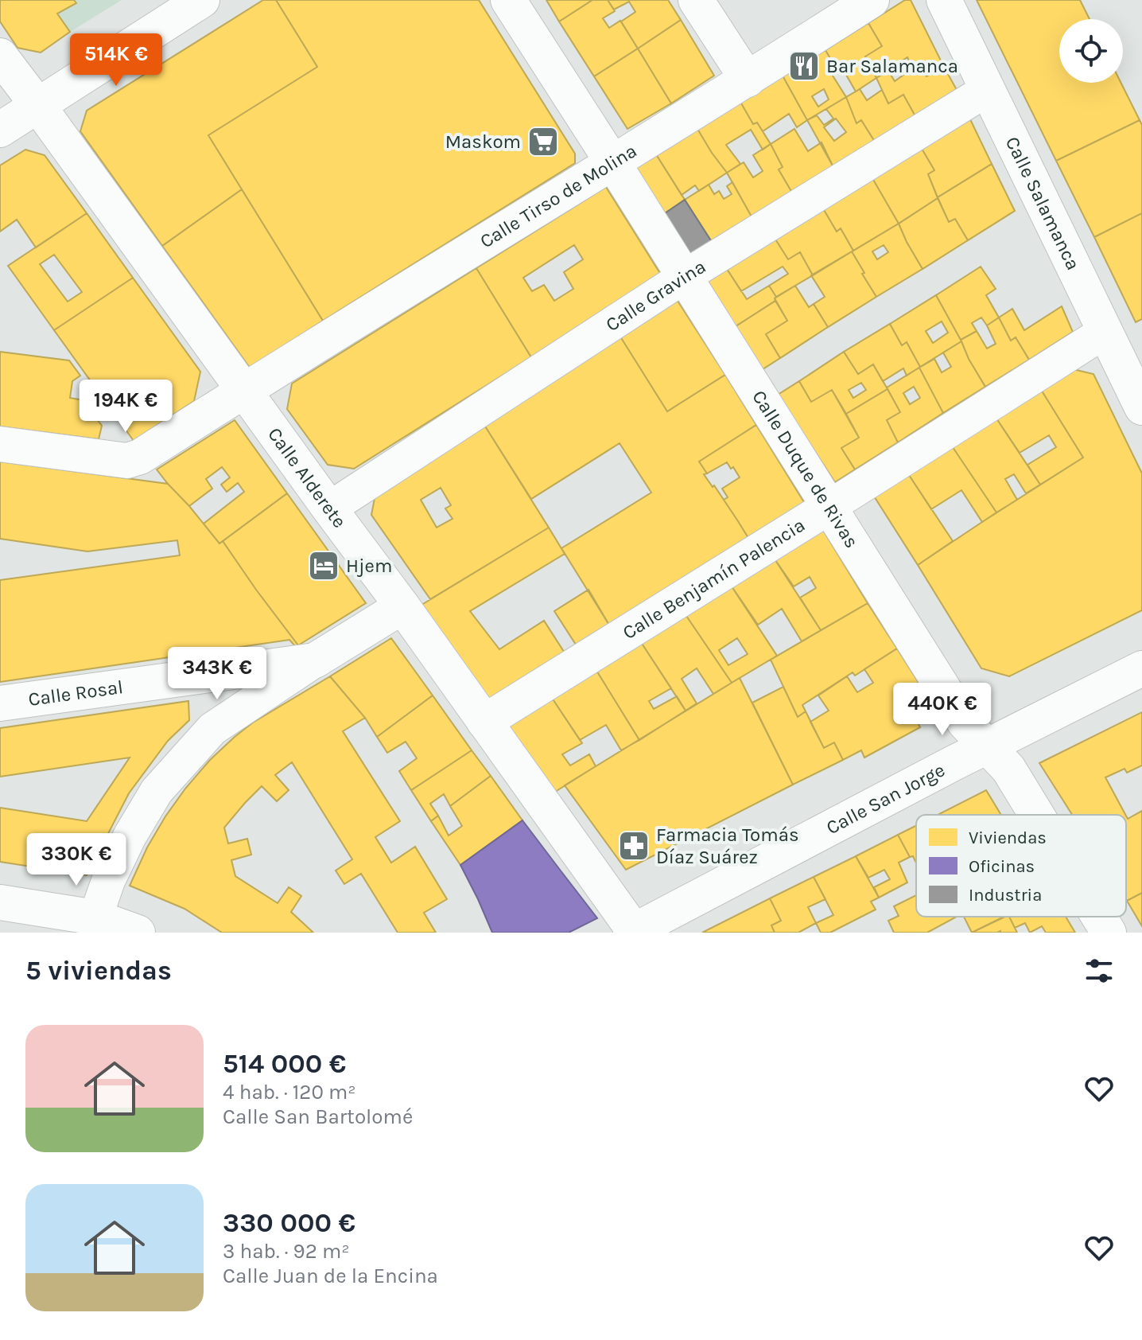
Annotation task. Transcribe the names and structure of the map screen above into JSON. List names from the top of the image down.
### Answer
{
  "streets": {
    "street": [
      "Calle Tirso de Molina",
      "Calle Salamanca",
      "Calle Gravina",
      "Calle Duque de Rivas",
      "Calle Alderete",
      "Calle Benjamín Palencia",
      "Calle Rosal",
      "Calle San Jorge"
    ]
  },
  "crossings": [
    ["Calle Tirso de Molina", "Calle Duque de Rivas"],
    ["Calle Tirso de Molina", "Calle Alderete"],
    ["Calle Salamanca", "Calle Gravina"],
    ["Calle Salamanca", "Calle Benjamín Palencia"],
    ["Calle Gravina", "Calle Duque de Rivas"],
    ["Calle Gravina", "Calle Alderete"],
    ["Calle Duque de Rivas", "Calle Benjamín Palencia"],
    ["Calle Duque de Rivas", "Calle San Jorge"],
    ["Calle Alderete", "Calle Benjamín Palencia"],
    ["Calle Alderete", "Calle Rosal"],
    ["Calle Alderete", "Calle San Jorge"]
  ],
  "places": {
    "restaurant": ["Bar Salamanca"],
    "supermarket": ["Maskom"],
    "hotel": ["Hjem"],
    "pharmacy": ["Farmacia Tomás Díaz Suárez"]
  },
  "legend": ["Viviendas", "Oficinas", "Industria"],
  "page": {
    "price": [
      "514K €",
      "194K €",
      "343K €",
      "440K €",
      "330K €"
    ],
    "heading": "5 viviendas",
    "list": [
      {
        "name": "514 000 €",
        "note": "4 hab. · 120 m² · Calle San Bartolomé"
      },
      {
        "name": "330 000 €",
        "note": "3 hab. · 92 m² · Calle Juan de la Encina"
      }
    ]
  }
}
